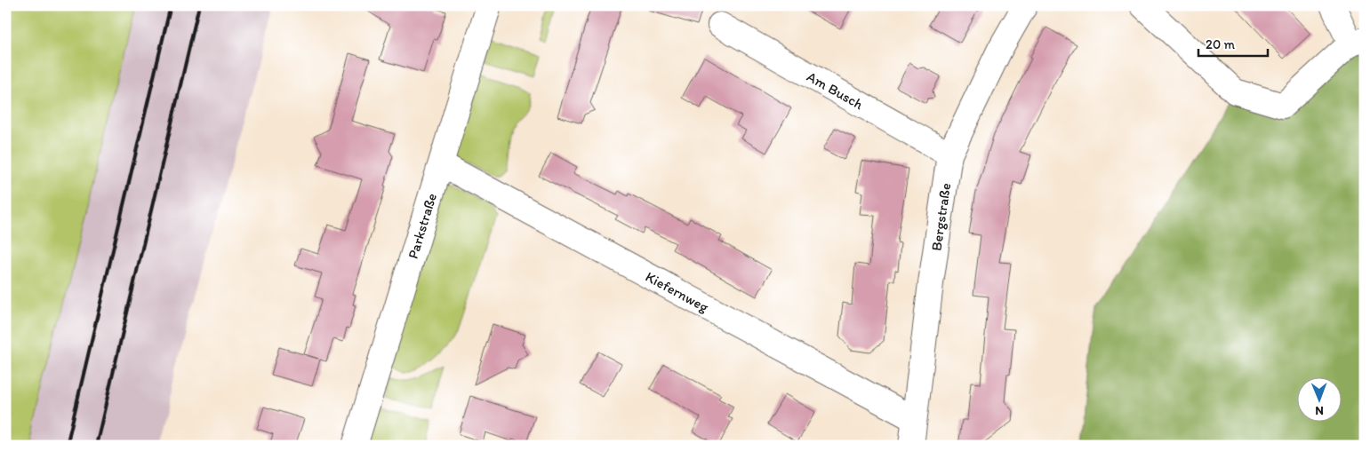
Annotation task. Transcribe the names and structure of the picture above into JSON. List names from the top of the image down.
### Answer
{
  "streets": {
    "street": [
      "Am Busch",
      "Bergstraße",
      "Parkstraße",
      "Kiefernweg"
    ]
  },
  "crossings": [
    ["Am Busch", "Bergstraße"],
    ["Bergstraße", "Kiefernweg"],
    ["Parkstraße", "Kiefernweg"]
  ],
  "scale_bar": "20 m",
  "north": "bottom"
}
